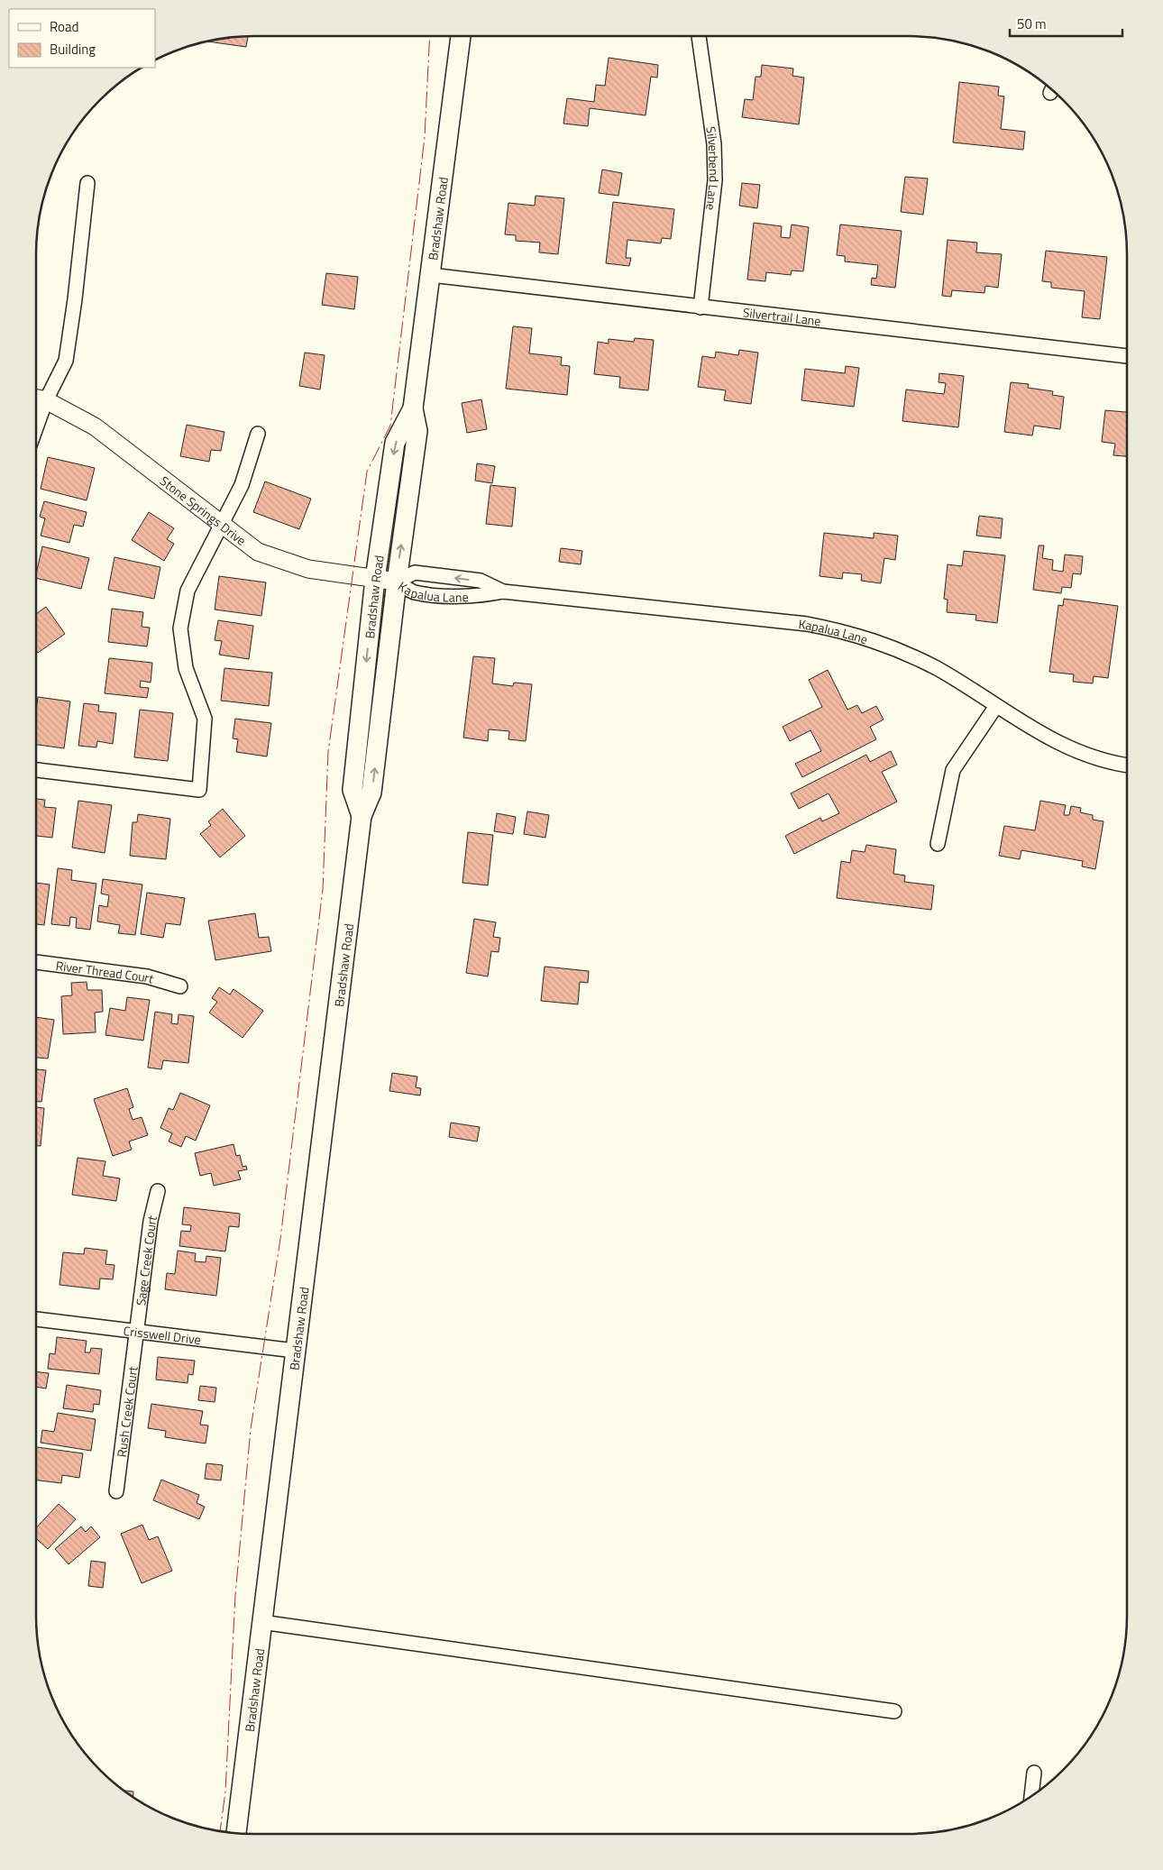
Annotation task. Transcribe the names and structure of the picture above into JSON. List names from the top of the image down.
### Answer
{
  "streets": {
    "main road": ["Bradshaw Road"],
    "street": [
      "Silverbend Lane",
      "Silvertrail Lane",
      "Stone Springs Drive",
      "Kapalua Lane",
      "River Thread Court",
      "Sage Creek Court",
      "Crisswell Drive",
      "Rush Creek Court"
    ]
  },
  "crossings": [
    ["Silverbend Lane", "Silvertrail Lane"],
    ["Bradshaw Road", "Silvertrail Lane"],
    ["Bradshaw Road", "Stone Springs Drive"],
    ["Bradshaw Road", "Kapalua Lane"],
    ["Bradshaw Road", "Crisswell Drive"],
    ["Stone Springs Drive", "Kapalua Lane"],
    ["Sage Creek Court", "Crisswell Drive"],
    ["Sage Creek Court", "Rush Creek Court"],
    ["Crisswell Drive", "Rush Creek Court"]
  ],
  "legend": ["Road", "Building"],
  "scale_bar": "50 m"
}
